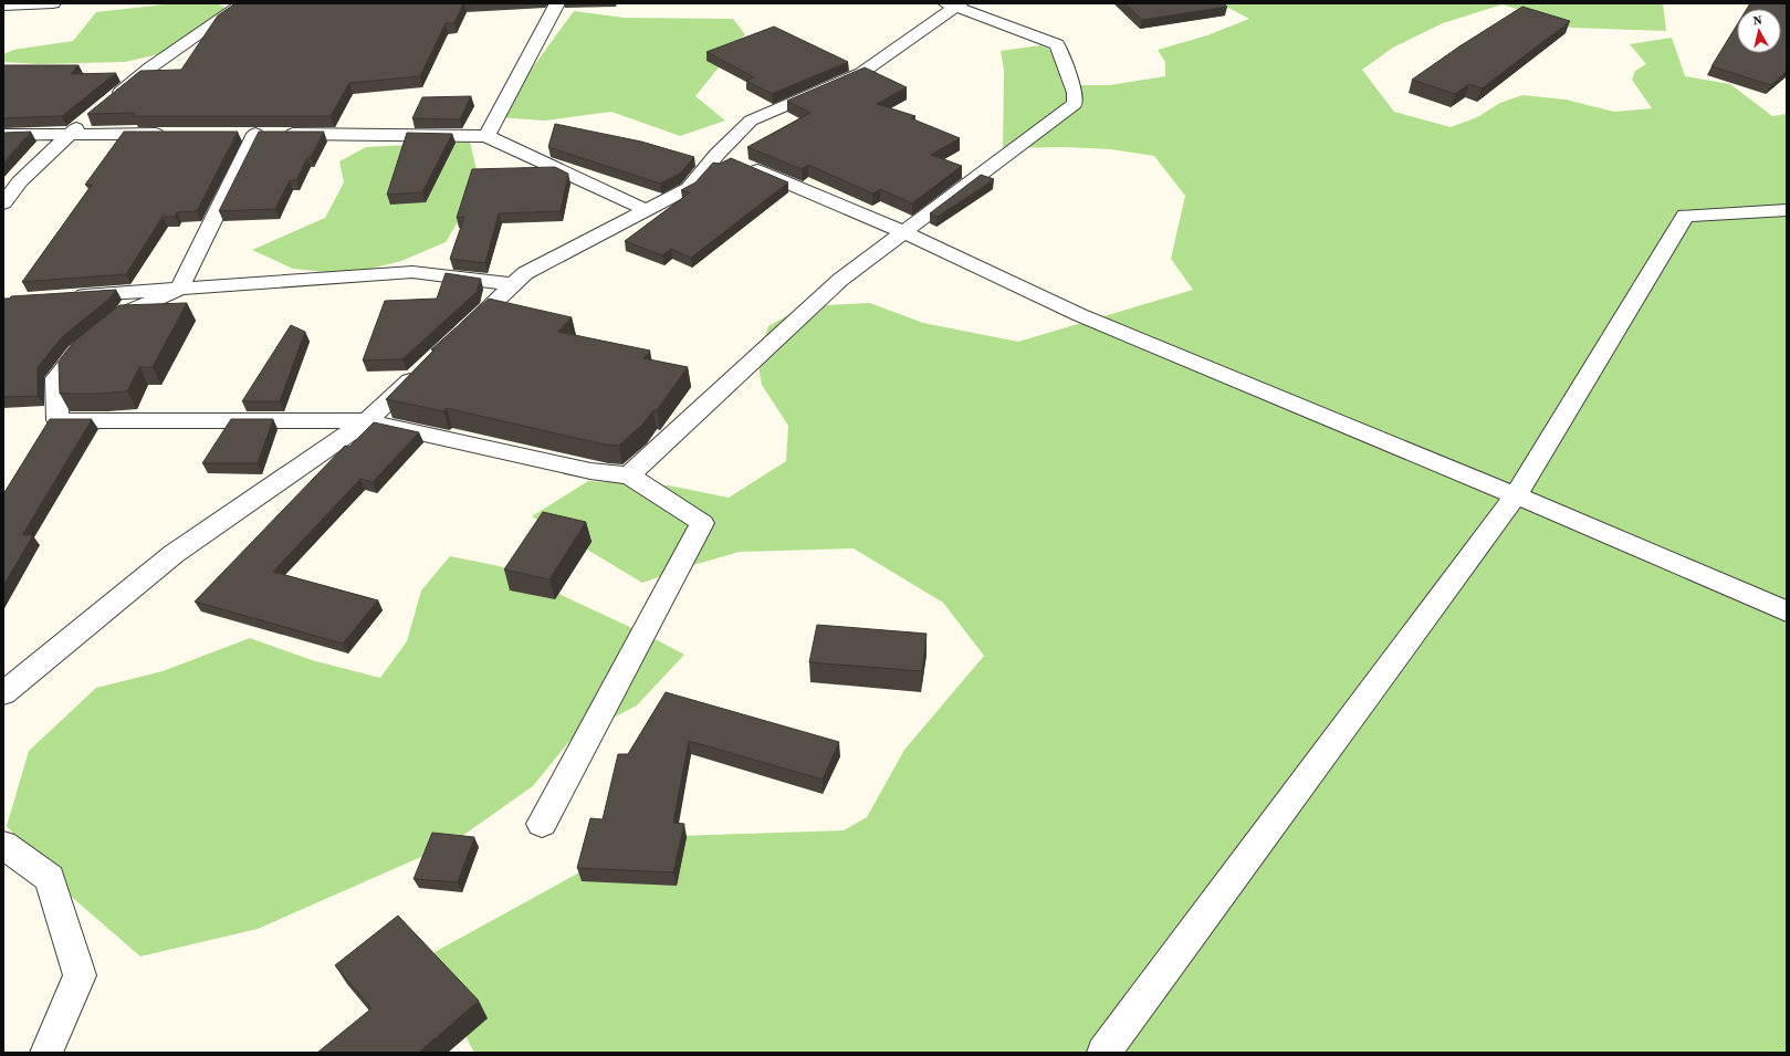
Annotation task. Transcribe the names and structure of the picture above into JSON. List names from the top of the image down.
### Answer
{
  "north": "top"
}
